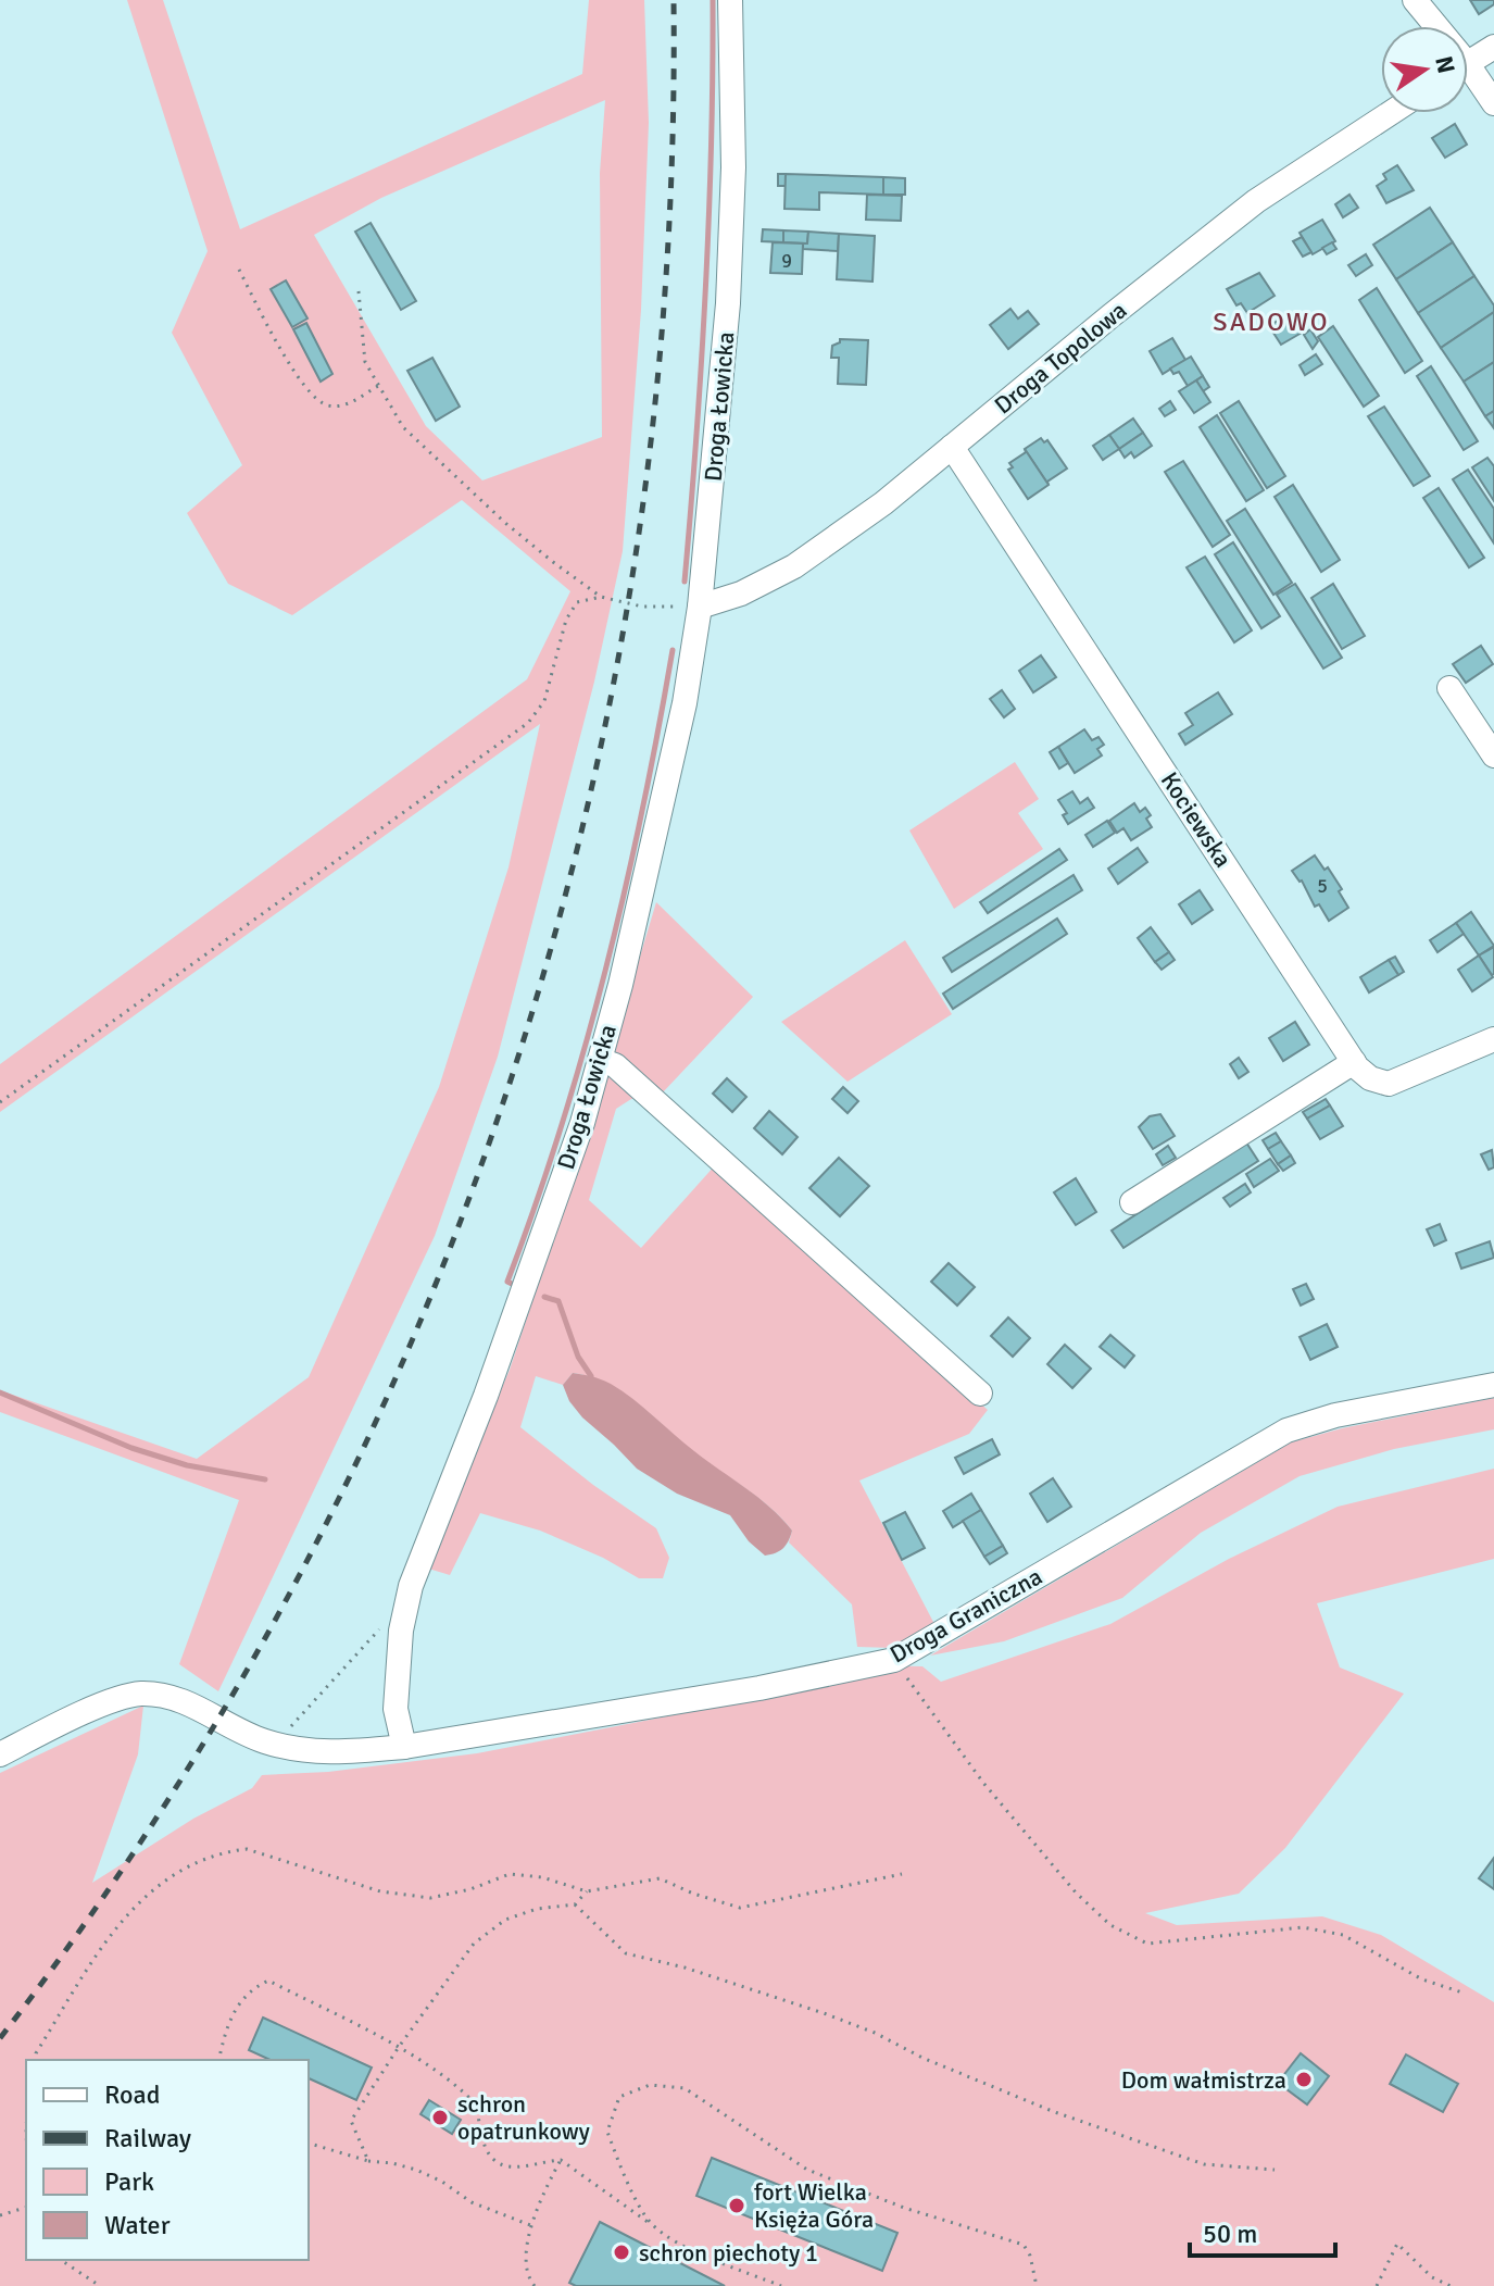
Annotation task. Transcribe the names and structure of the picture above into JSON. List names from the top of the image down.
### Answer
{
  "streets": {
    "street": [
      "Droga Topolowa",
      "Droga Łowicka",
      "Kociewska",
      "Droga Graniczna"
    ]
  },
  "crossings": [
    ["Droga Topolowa", "Droga Łowicka"],
    ["Droga Topolowa", "Kociewska"],
    ["Droga Łowicka", "Droga Graniczna"]
  ],
  "districts": ["SADOWO"],
  "places": [
    "Dom wałmistrza",
    "schron opatrunkowy",
    "fort Wielka Księża Góra",
    "schron piechoty 1"
  ],
  "house_numbers": ["9", "5"],
  "legend": [
    "Road",
    "Railway",
    "Park",
    "Water"
  ],
  "scale_bar": "50 m",
  "north": "right"
}
